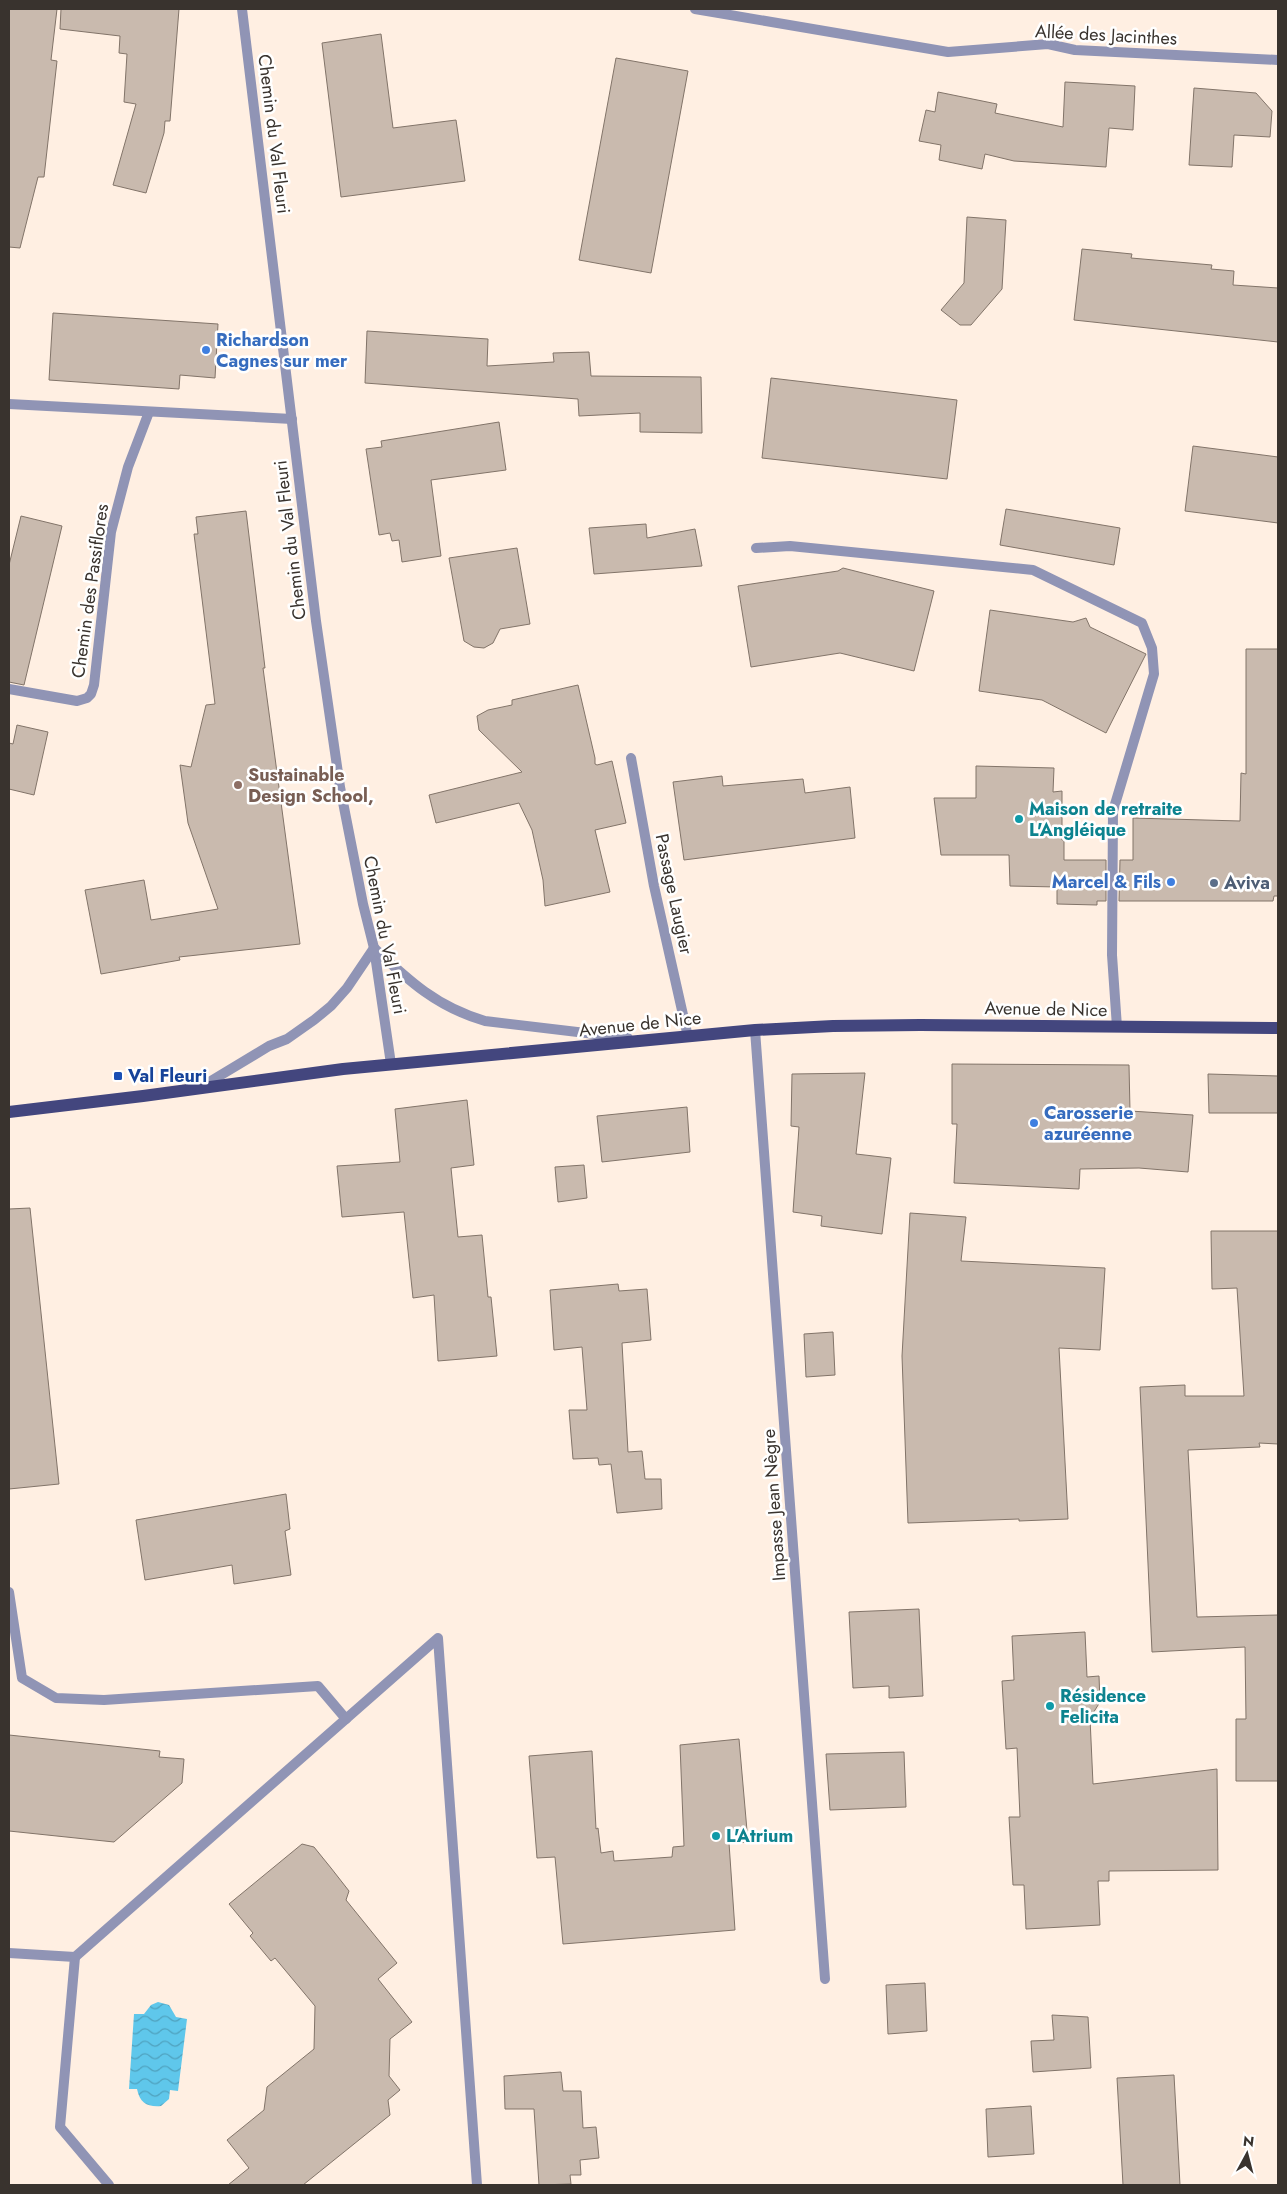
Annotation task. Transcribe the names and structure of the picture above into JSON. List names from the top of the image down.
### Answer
{
  "streets": {
    "main road": ["Avenue de Nice"],
    "street": [
      "Allée des Jacinthes",
      "Chemin du Val Fleuri",
      "Chemin des Passiflores",
      "Passage Laugier",
      "Impasse Jean Nègre"
    ]
  },
  "crossings": [
    ["Chemin du Val Fleuri", "Avenue de Nice"],
    ["Passage Laugier", "Avenue de Nice"],
    ["Avenue de Nice", "Impasse Jean Nègre"]
  ],
  "places": {
    "other": [
      "Richardson Cagnes sur mer",
      "Sustainable Design School,",
      "Maison de retraite L'Angléique",
      "Marcel & Fils",
      "Aviva",
      "Carosserie azuréenne",
      "Résidence Felicita",
      "L'Atrium"
    ],
    "transit": ["Val Fleuri"]
  },
  "north": "top"
}
